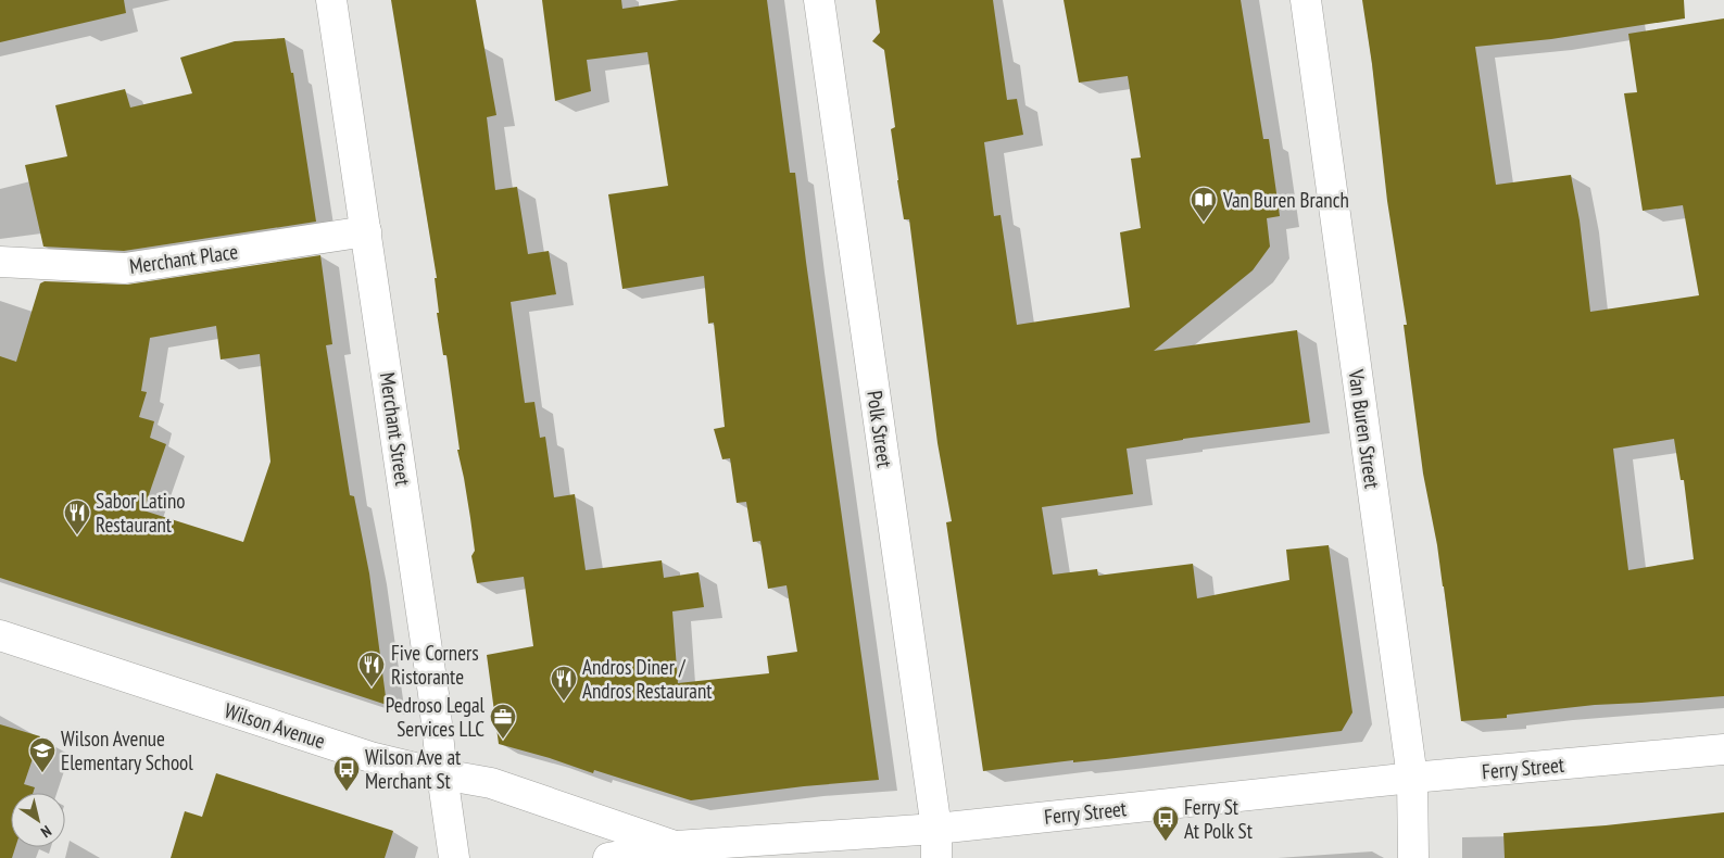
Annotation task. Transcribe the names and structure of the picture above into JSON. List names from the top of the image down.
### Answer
{
  "streets": {
    "street": [
      "Merchant Place",
      "Merchant Street",
      "Polk Street",
      "Van Buren Street",
      "Wilson Avenue",
      "Ferry Street"
    ]
  },
  "crossings": [
    ["Merchant Place", "Merchant Street"],
    ["Merchant Street", "Wilson Avenue"],
    ["Polk Street", "Ferry Street"],
    ["Van Buren Street", "Ferry Street"],
    ["Wilson Avenue", "Ferry Street"]
  ],
  "places": {
    "library": ["Van Buren Branch"],
    "restaurant": ["Sabor Latino Restaurant", "Five Corners Ristorante", "Andros Diner / Andros Restaurant"],
    "office": ["Pedroso Legal Services LLC"],
    "school or university": ["Wilson Avenue Elementary School"],
    "bus stop": ["Wilson Ave at Merchant St", "Ferry St At Polk St"]
  },
  "north": "bottom right"
}
